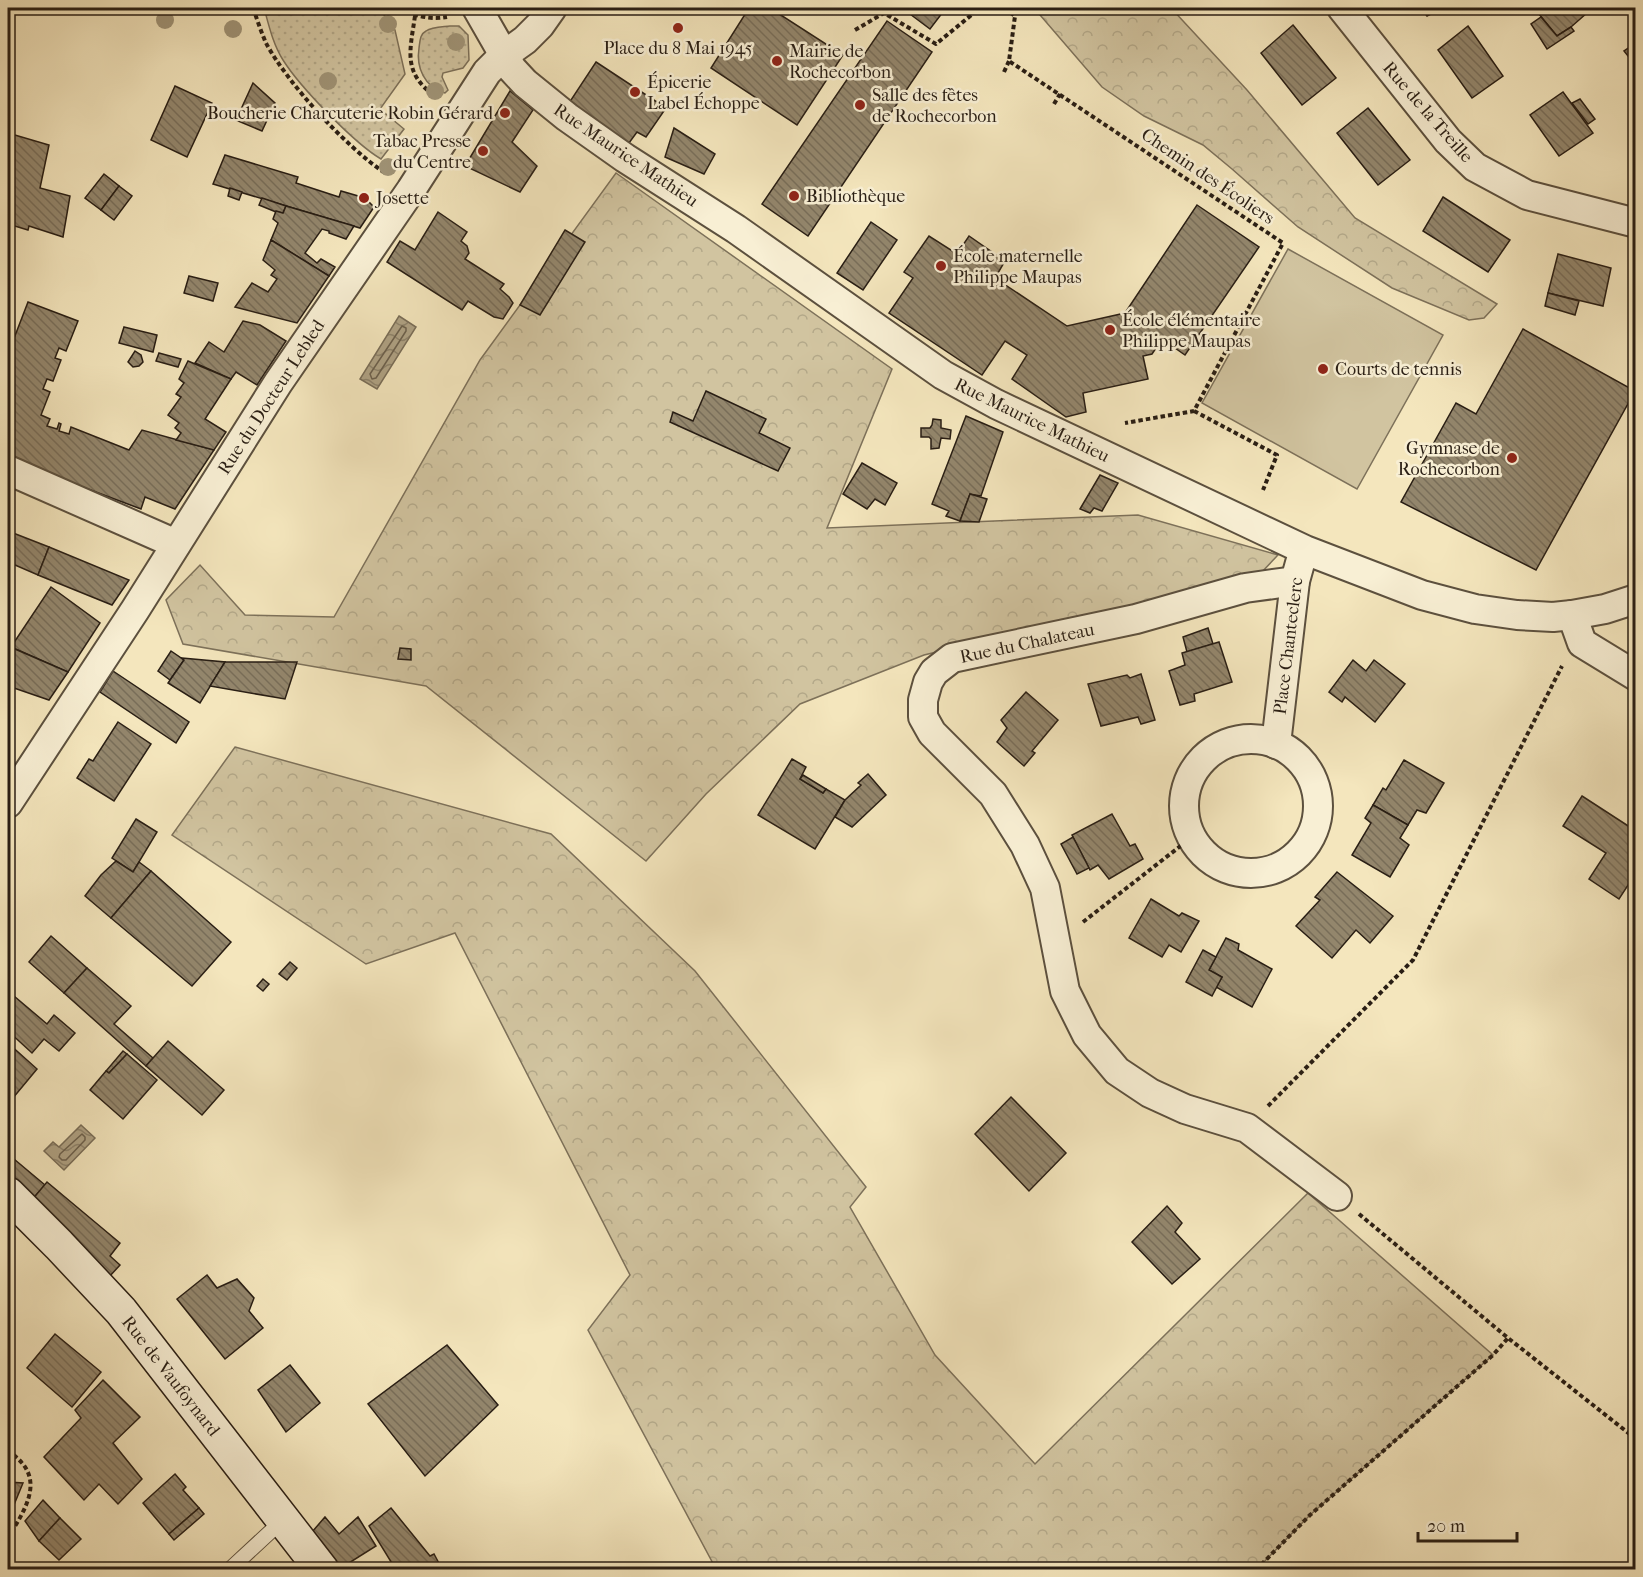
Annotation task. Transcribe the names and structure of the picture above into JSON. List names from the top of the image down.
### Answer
{
  "streets": {
    "street": [
      "Rue de la Treille",
      "Rue Maurice Mathieu",
      "Rue du Docteur Lebled",
      "Rue du Chalateau",
      "Place Chanteclerc",
      "Rue de Vaufoynard"
    ],
    "path": ["Chemin des Écoliers"]
  },
  "crossings": [
    ["Rue Maurice Mathieu", "Rue du Docteur Lebled"],
    ["Rue Maurice Mathieu", "Place Chanteclerc"],
    ["Rue du Chalateau", "Place Chanteclerc"]
  ],
  "places": [
    "Place du 8 Mai 1945",
    "Mairie de Rochecorbon",
    "Épicerie Label Échoppe",
    "Salle des fêtes de Rochecorbon",
    "Boucherie Charcuterie Robin Gérard",
    "Tabac Presse du Centre",
    "Bibliothèque",
    "Josette",
    "École maternelle Philippe Maupas",
    "École élémentaire Philippe Maupas",
    "Courts de tennis",
    "Gymnase de Rochecorbon"
  ],
  "scale_bar": "20 m"
}
